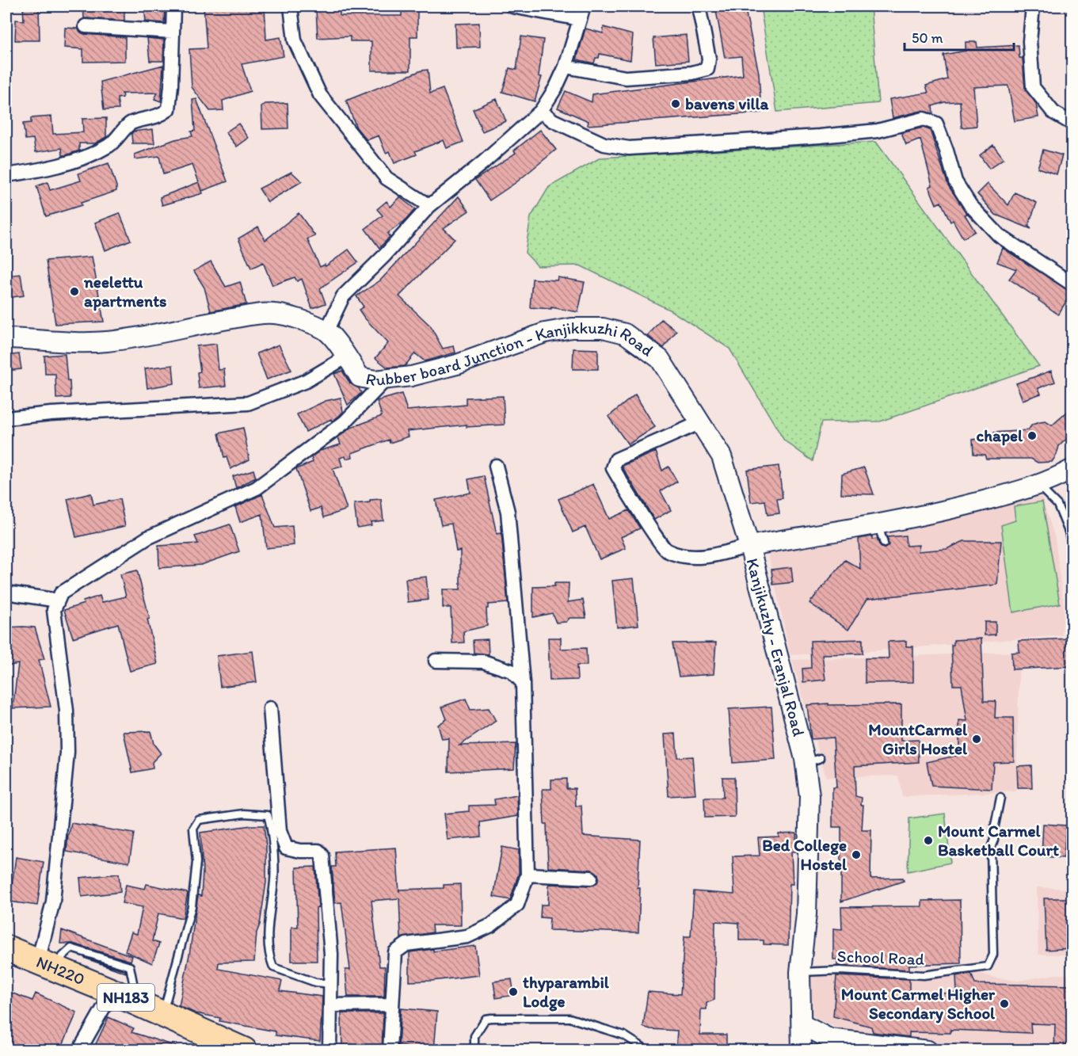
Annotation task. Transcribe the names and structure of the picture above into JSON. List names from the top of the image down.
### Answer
{
  "streets": {
    "highway": ["NH220", "NH183"],
    "main road": ["Rubber board Junction - Kanjikkuzhi Road", "Kanjikuzhy - Eranjal Road"],
    "lane": ["School Road"]
  },
  "crossings": [
    ["Rubber board Junction - Kanjikkuzhi Road", "Kanjikuzhy - Eranjal Road"],
    ["Kanjikuzhy - Eranjal Road", "School Road"]
  ],
  "places": [
    "bavens villa",
    "neelettu apartments",
    "chapel",
    "MountCarmel Girls Hostel",
    "Mount Carmel Basketball Court",
    "Bed College Hostel",
    "thyparambil Lodge",
    "Mount Carmel Higher Secondary School"
  ],
  "scale_bar": "50 m"
}
